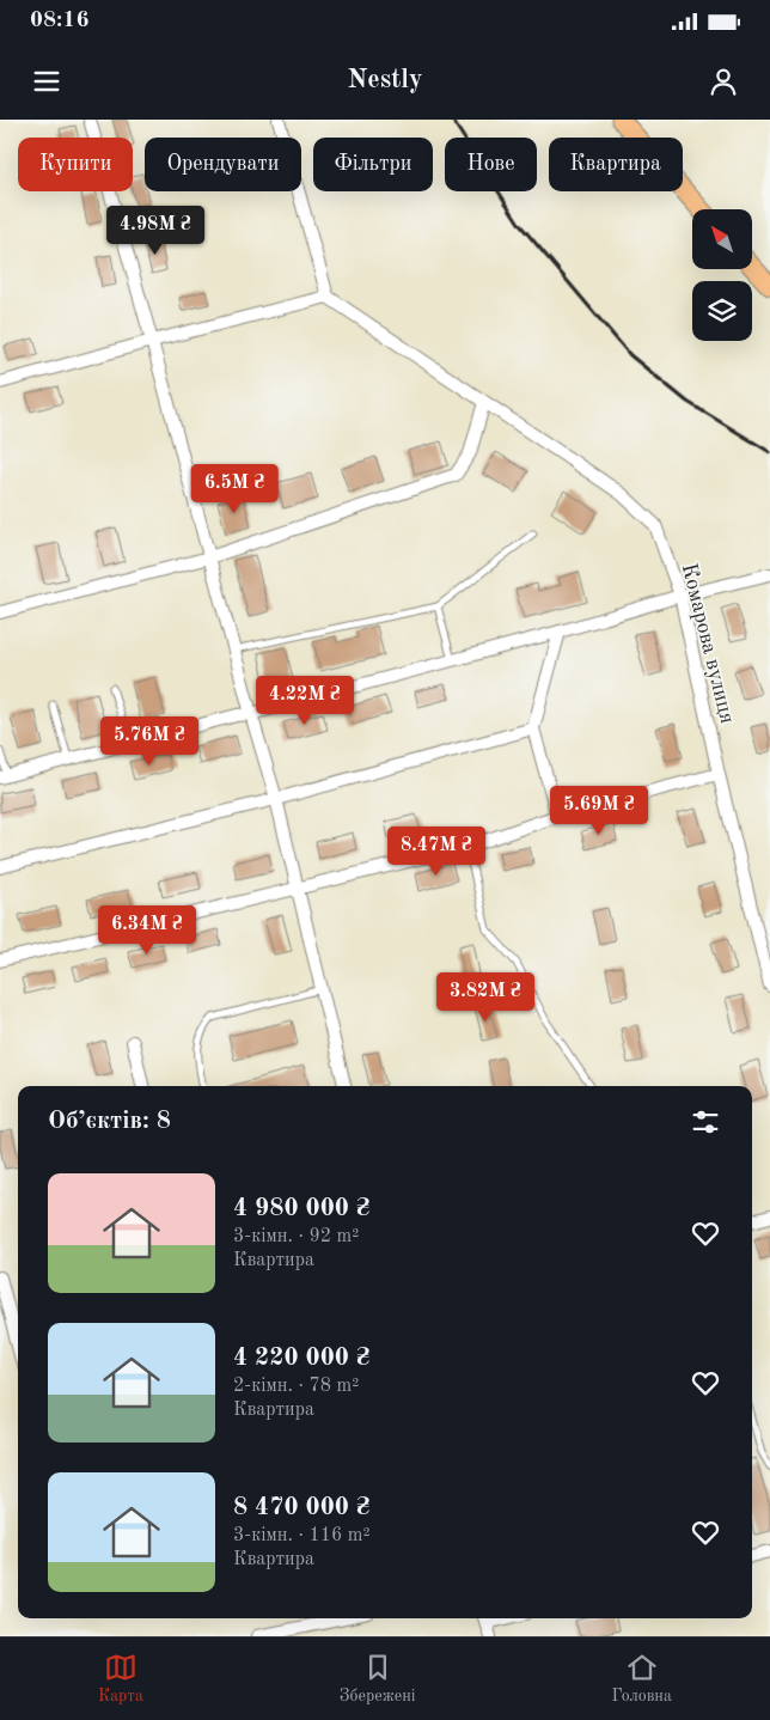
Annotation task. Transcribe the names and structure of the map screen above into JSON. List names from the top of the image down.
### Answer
{
  "streets": {
    "street": ["Комарова вулиця"]
  },
  "north": "top left",
  "page": {
    "status": "08:16",
    "header": "Nestly",
    "chip": [
      "Купити",
      "Орендувати",
      "Фільтри",
      "Нове",
      "Квартира"
    ],
    "price": [
      "4.98M ₴",
      "6.5M ₴",
      "4.22M ₴",
      "5.76M ₴",
      "5.69M ₴",
      "8.47M ₴",
      "6.34M ₴",
      "3.82M ₴"
    ],
    "heading": "Об’єктів: 8",
    "list": [
      {
        "name": "4 980 000 ₴",
        "note": "3-кімн. · 92 m² · Квартира"
      },
      {
        "name": "4 220 000 ₴",
        "note": "2-кімн. · 78 m² · Квартира"
      },
      {
        "name": "8 470 000 ₴",
        "note": "3-кімн. · 116 m² · Квартира"
      }
    ],
    "tabs": ["Карта", "Збережені", "Головна"]
  }
}
